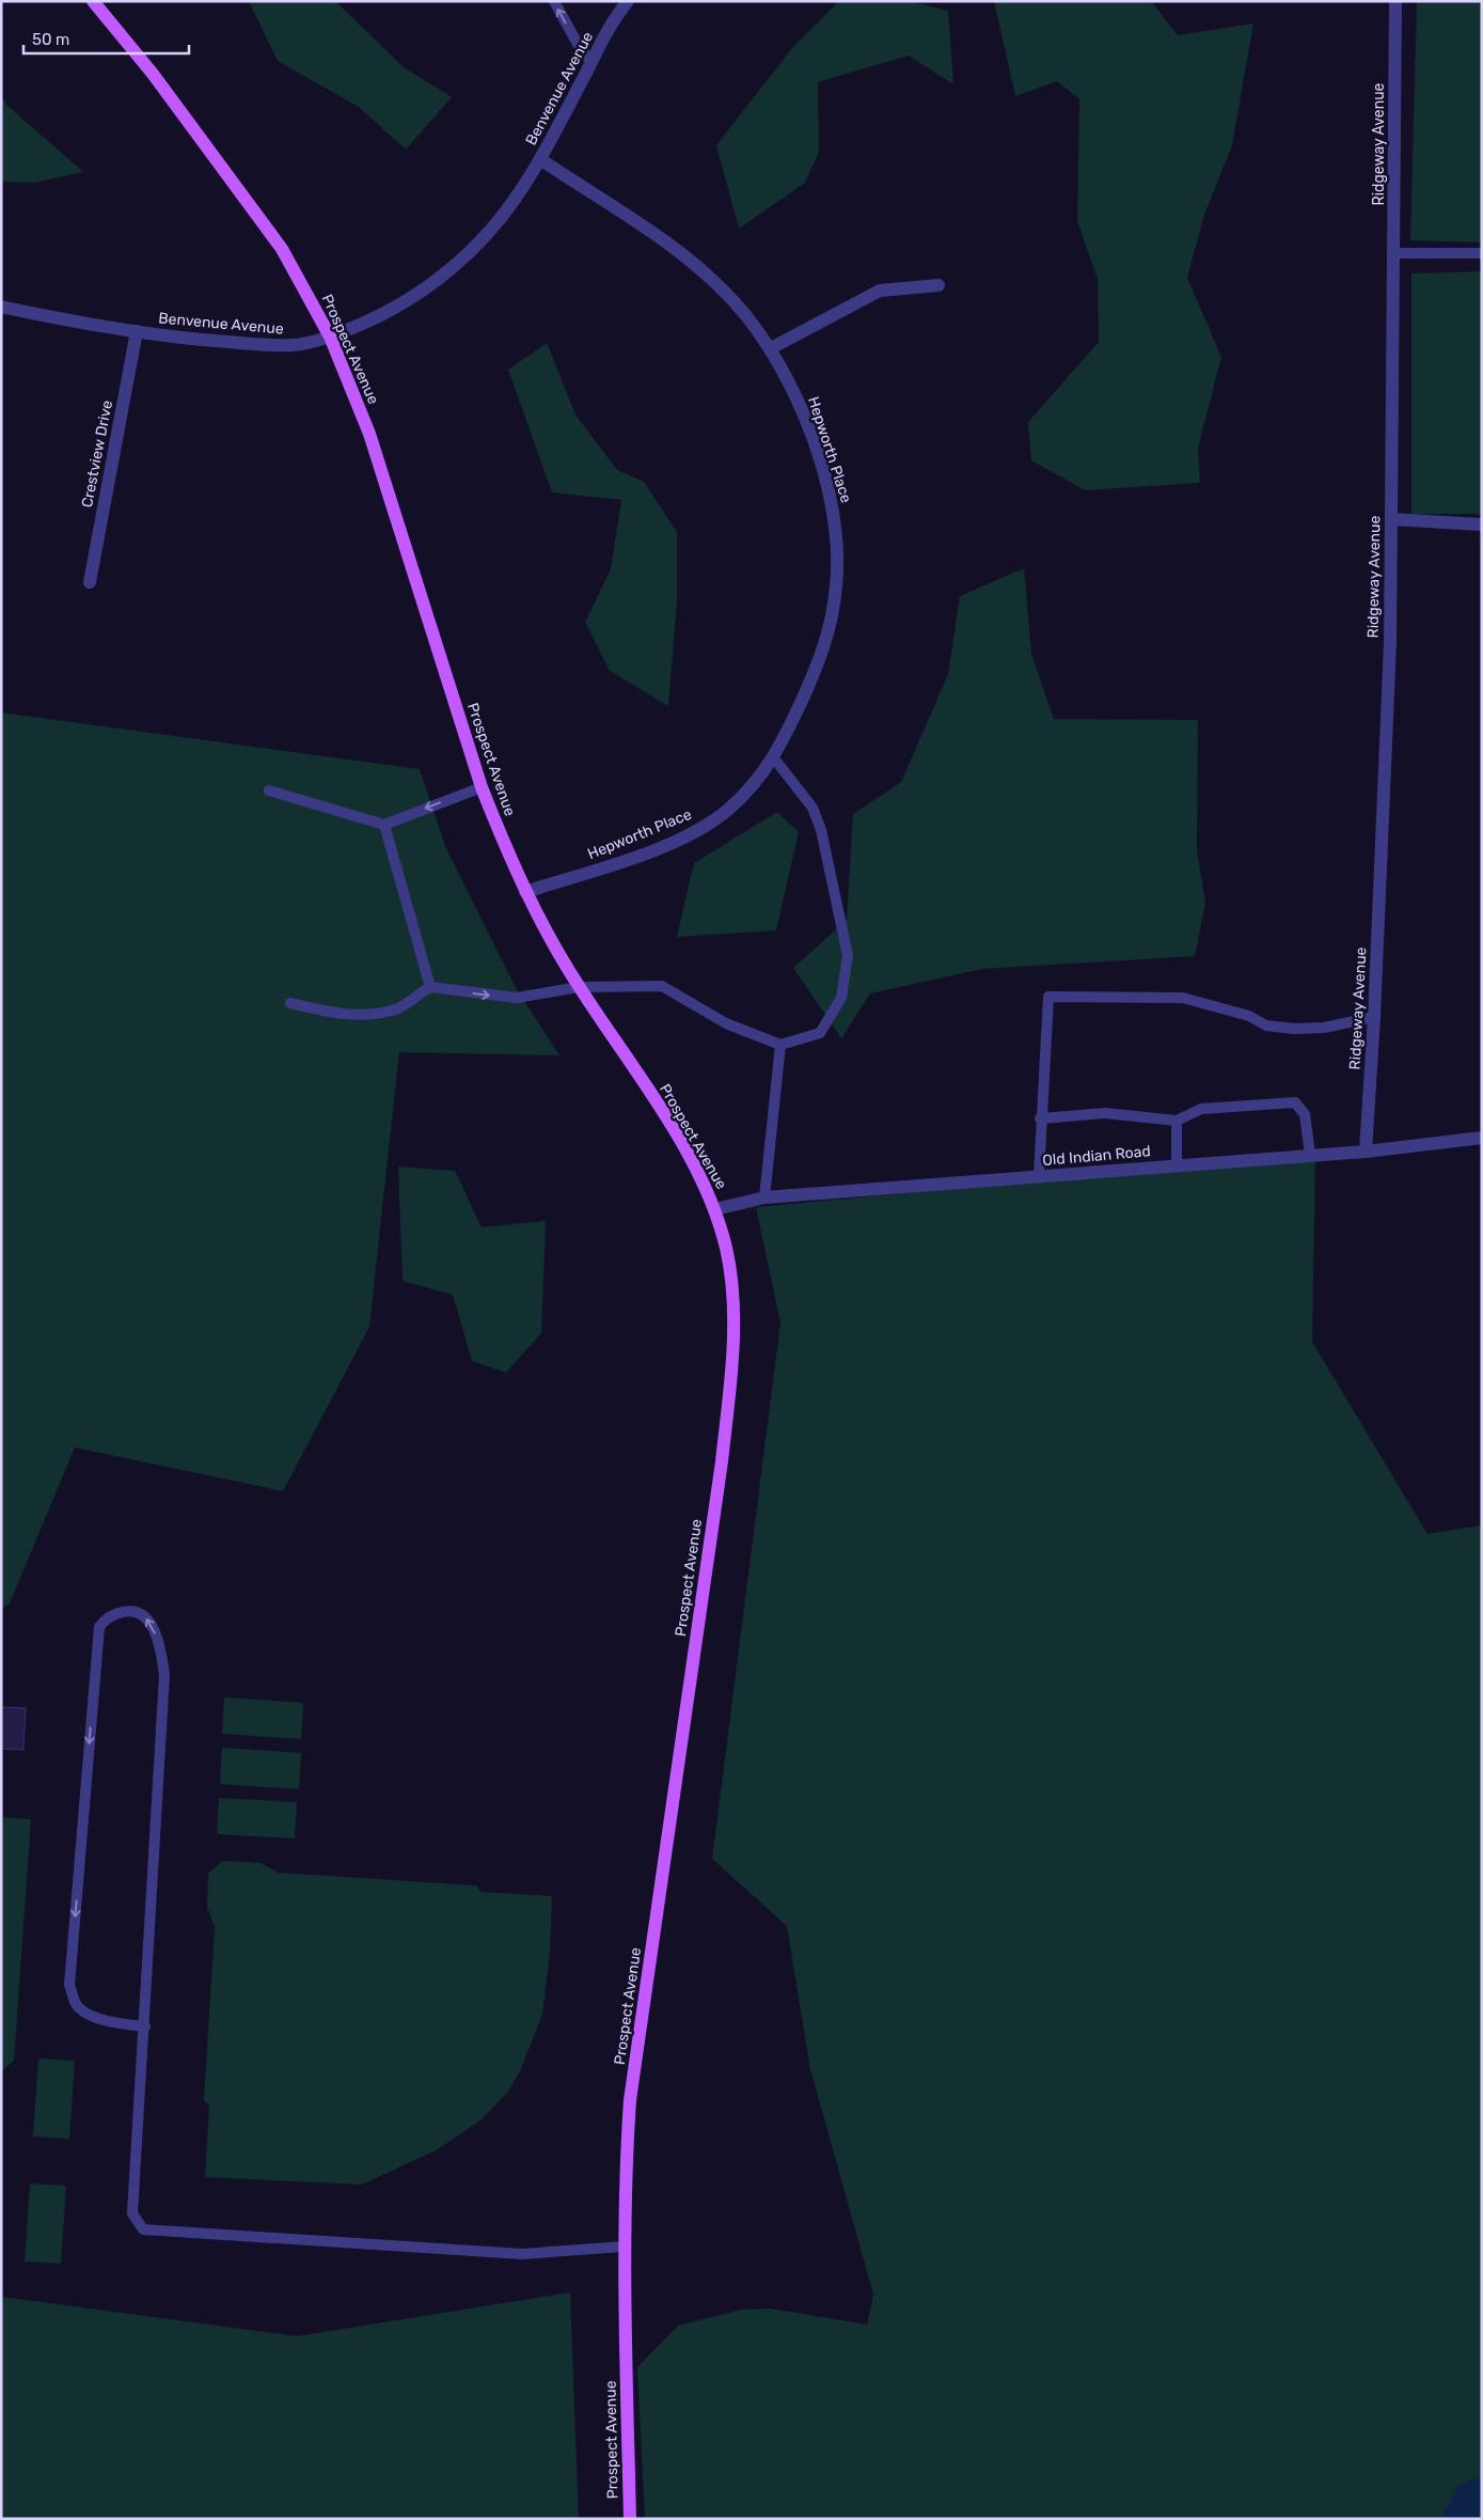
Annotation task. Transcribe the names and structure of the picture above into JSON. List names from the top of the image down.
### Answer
{
  "streets": {
    "main road": ["Prospect Avenue"],
    "street": [
      "Benvenue Avenue",
      "Ridgeway Avenue",
      "Hepworth Place",
      "Crestview Drive",
      "Old Indian Road"
    ]
  },
  "crossings": [
    ["Benvenue Avenue", "Prospect Avenue"],
    ["Benvenue Avenue", "Hepworth Place"],
    ["Benvenue Avenue", "Crestview Drive"],
    ["Ridgeway Avenue", "Old Indian Road"],
    ["Prospect Avenue", "Hepworth Place"],
    ["Prospect Avenue", "Old Indian Road"]
  ],
  "scale_bar": "50 m"
}
